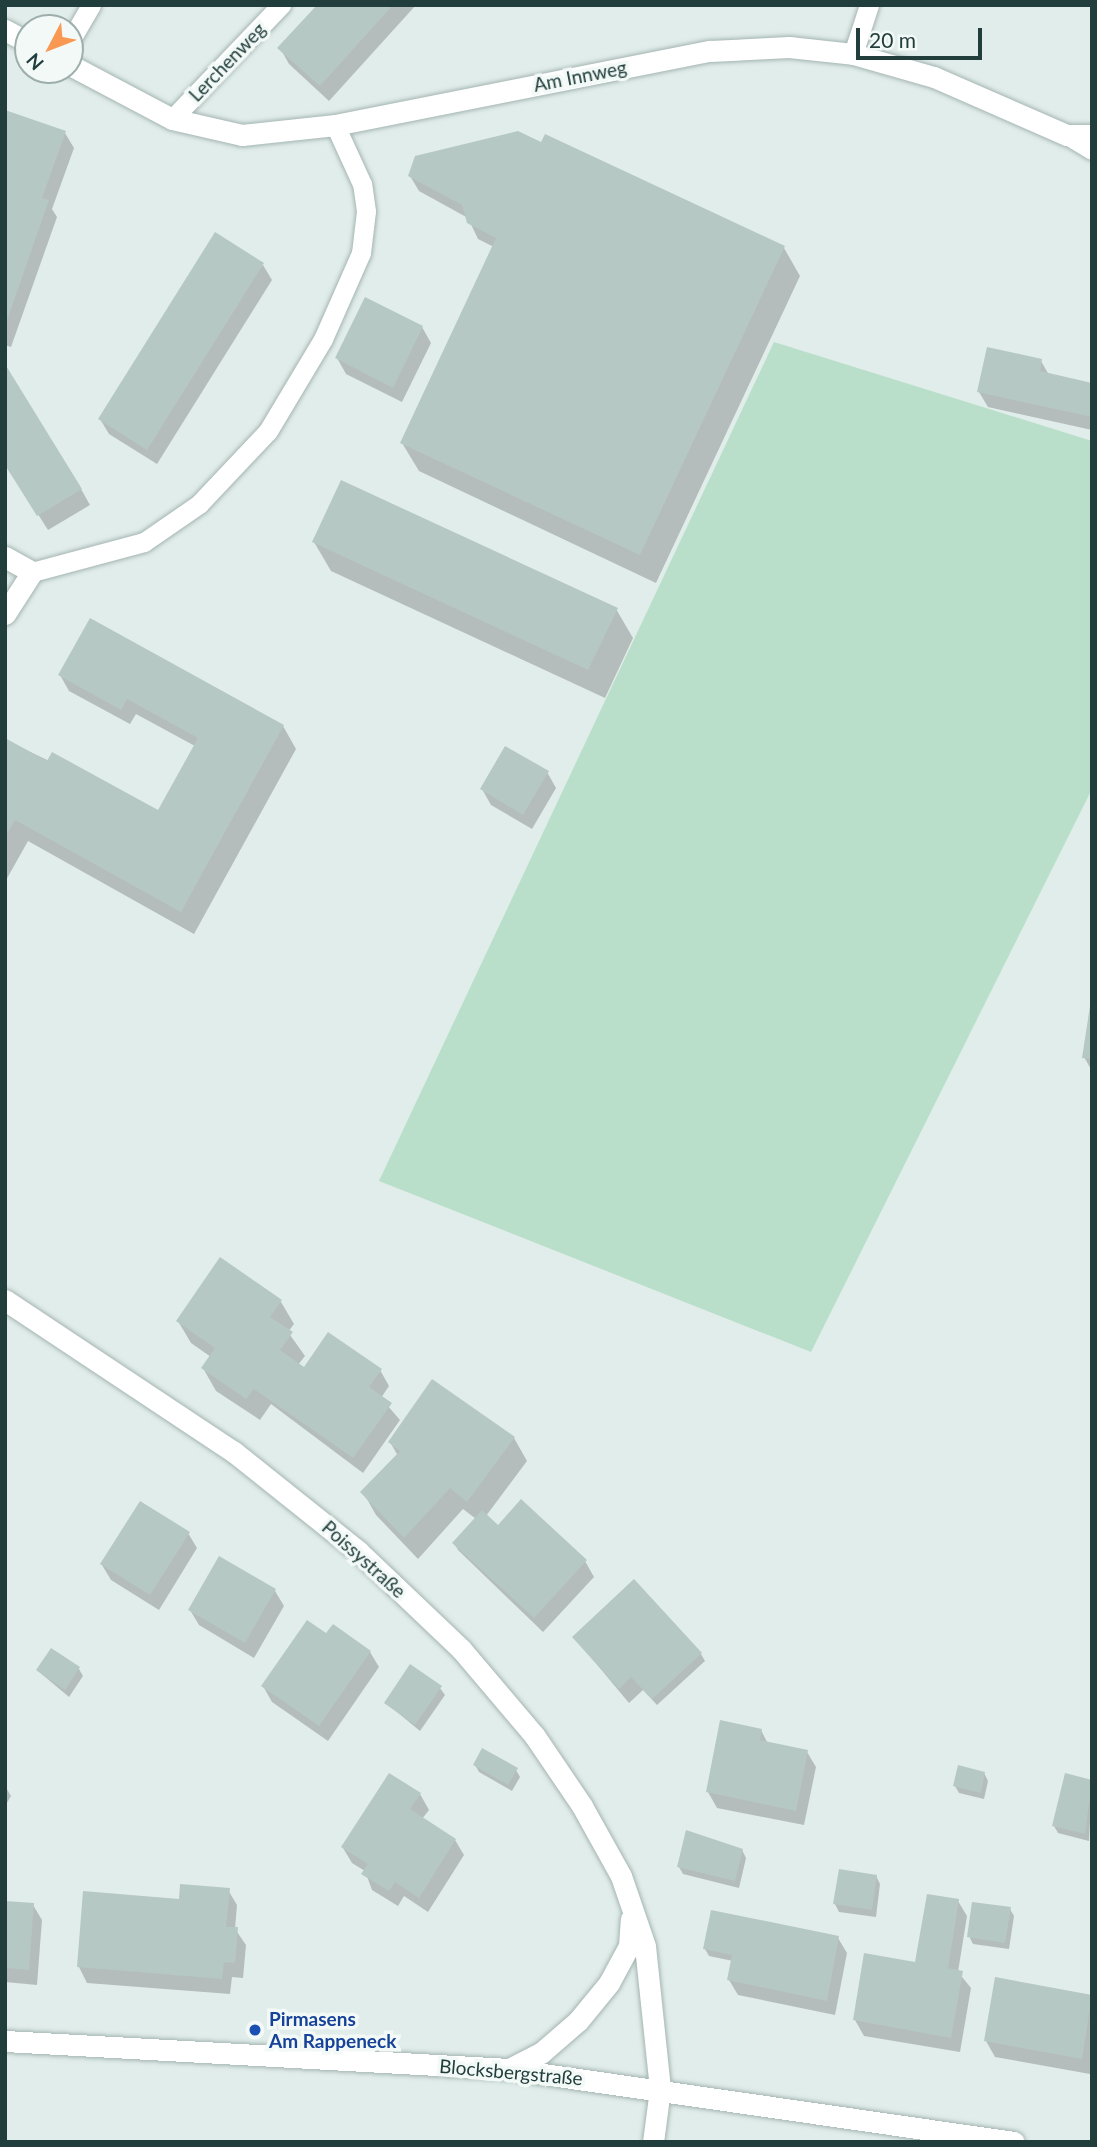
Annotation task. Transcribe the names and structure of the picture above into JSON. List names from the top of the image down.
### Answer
{
  "streets": {
    "street": ["Am Innweg", "Poissystraße", "Blocksbergstraße"],
    "lane": ["Lerchenweg"]
  },
  "crossings": [
    ["Lerchenweg", "Am Innweg"],
    ["Poissystraße", "Blocksbergstraße"]
  ],
  "places": ["Pirmasens Am Rappeneck"],
  "scale_bar": "20 m",
  "north": "bottom left"
}
